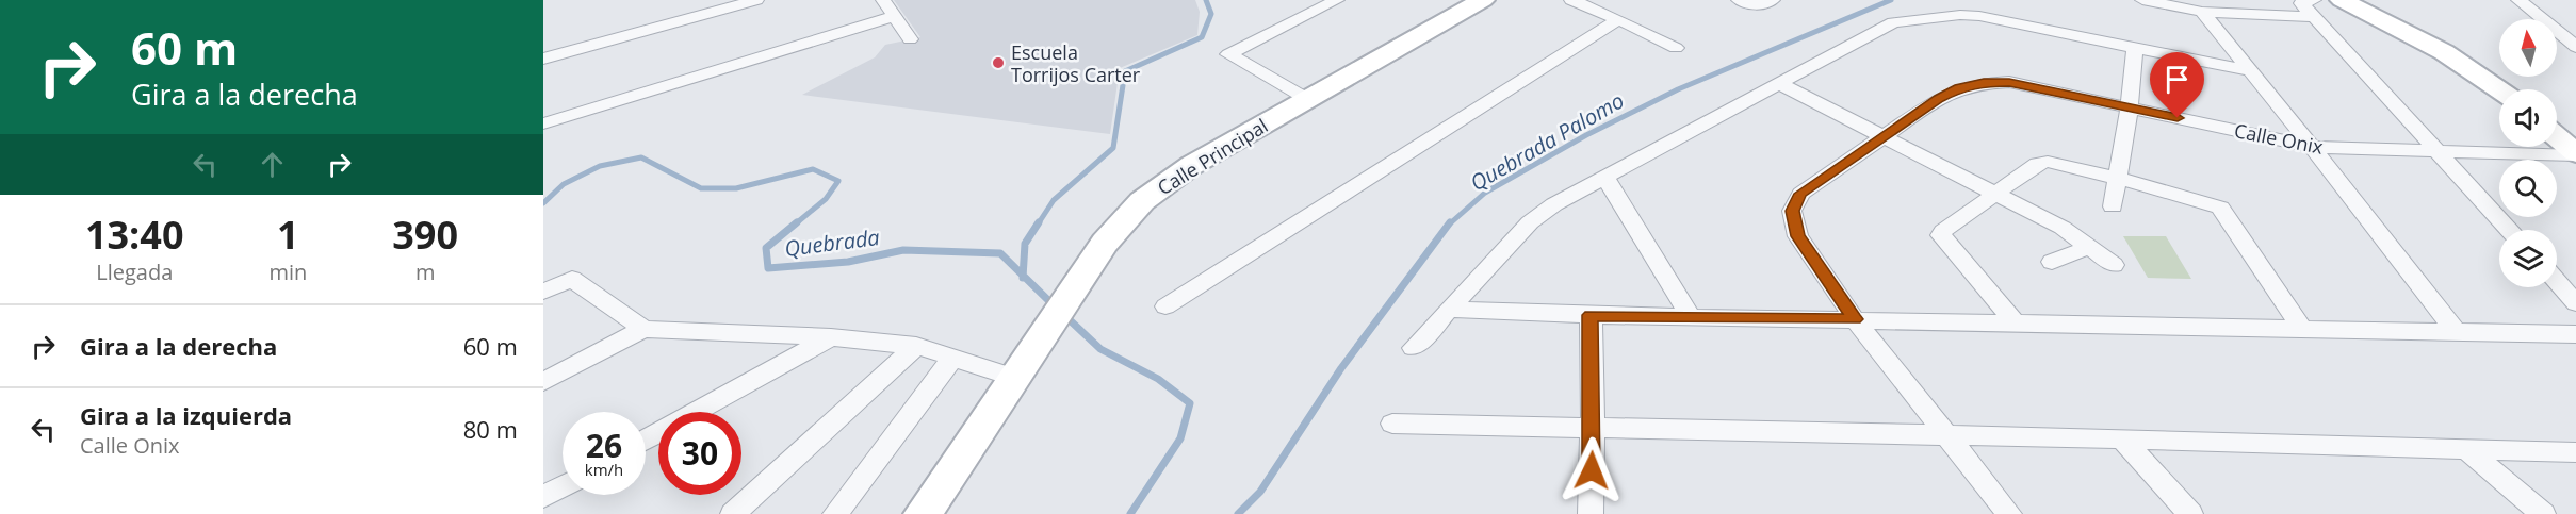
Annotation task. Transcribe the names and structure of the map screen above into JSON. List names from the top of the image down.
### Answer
{
  "streets": {
    "street": ["Calle Onix", "Calle Principal"]
  },
  "water": ["Quebrada Palomo", "Quebrada"],
  "places": ["Escuela Torrijos Carter"],
  "north": "top",
  "page": {
    "turn": ["60 m", "Gira a la derecha"],
    "eta": [
      "13:40",
      "Llegada",
      "1",
      "min",
      "390",
      "m"
    ],
    "list": [
      {
        "name": "Gira a la derecha",
        "value": "60 m"
      },
      {
        "name": "Gira a la izquierda",
        "note": "Calle Onix",
        "value": "80 m"
      }
    ],
    "speed": "26 km/h",
    "limit": "30"
  }
}
